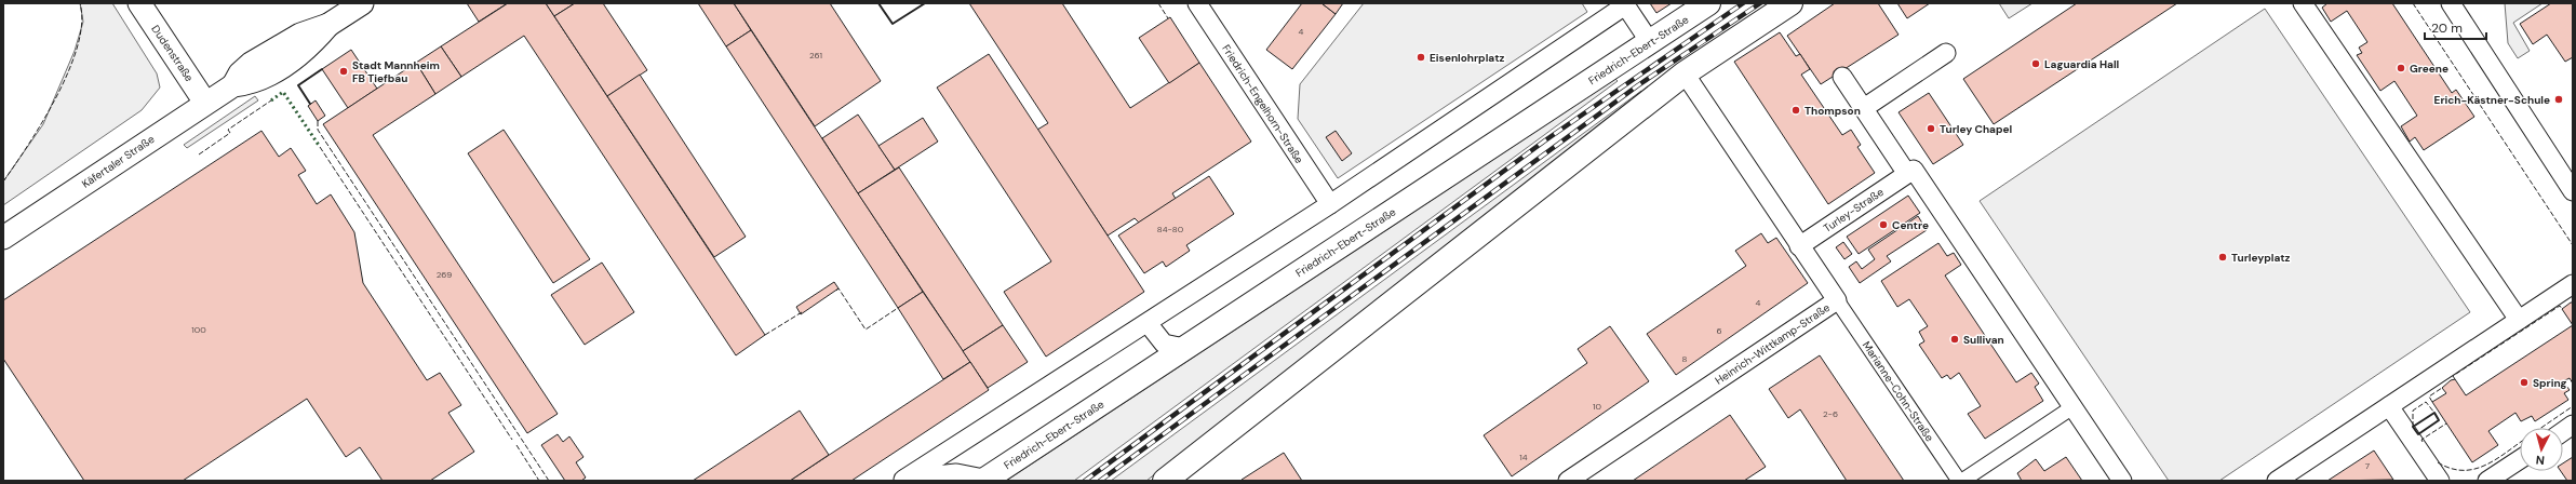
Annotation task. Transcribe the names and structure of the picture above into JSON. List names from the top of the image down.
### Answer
{
  "streets": {
    "main road": ["Friedrich-Ebert-Straße"],
    "street": [
      "Dudenstraße",
      "Friedrich-Engelhorn-Straße",
      "Käfertaler Straße",
      "Turley-Straße",
      "Heinrich-Wittkamp-Straße",
      "Marianne-Cohn-Straße"
    ]
  },
  "crossings": [
    ["Dudenstraße", "Käfertaler Straße"],
    ["Turley-Straße", "Heinrich-Wittkamp-Straße"],
    ["Heinrich-Wittkamp-Straße", "Marianne-Cohn-Straße"]
  ],
  "places": [
    "Eisenlohrplatz",
    "Laguardia Hall",
    "Greene",
    "Stadt Mannheim FB Tiefbau",
    "Erich-Kästner-Schule",
    "Thompson",
    "Turley Chapel",
    "Centre",
    "Turleyplatz",
    "Sullivan",
    "Spring"
  ],
  "house_numbers": [
    "4",
    "261",
    "84-80",
    "269",
    "4",
    "100",
    "6",
    "8",
    "10",
    "2-6",
    "14",
    "7"
  ],
  "scale_bar": "20 m",
  "north": "bottom"
}
